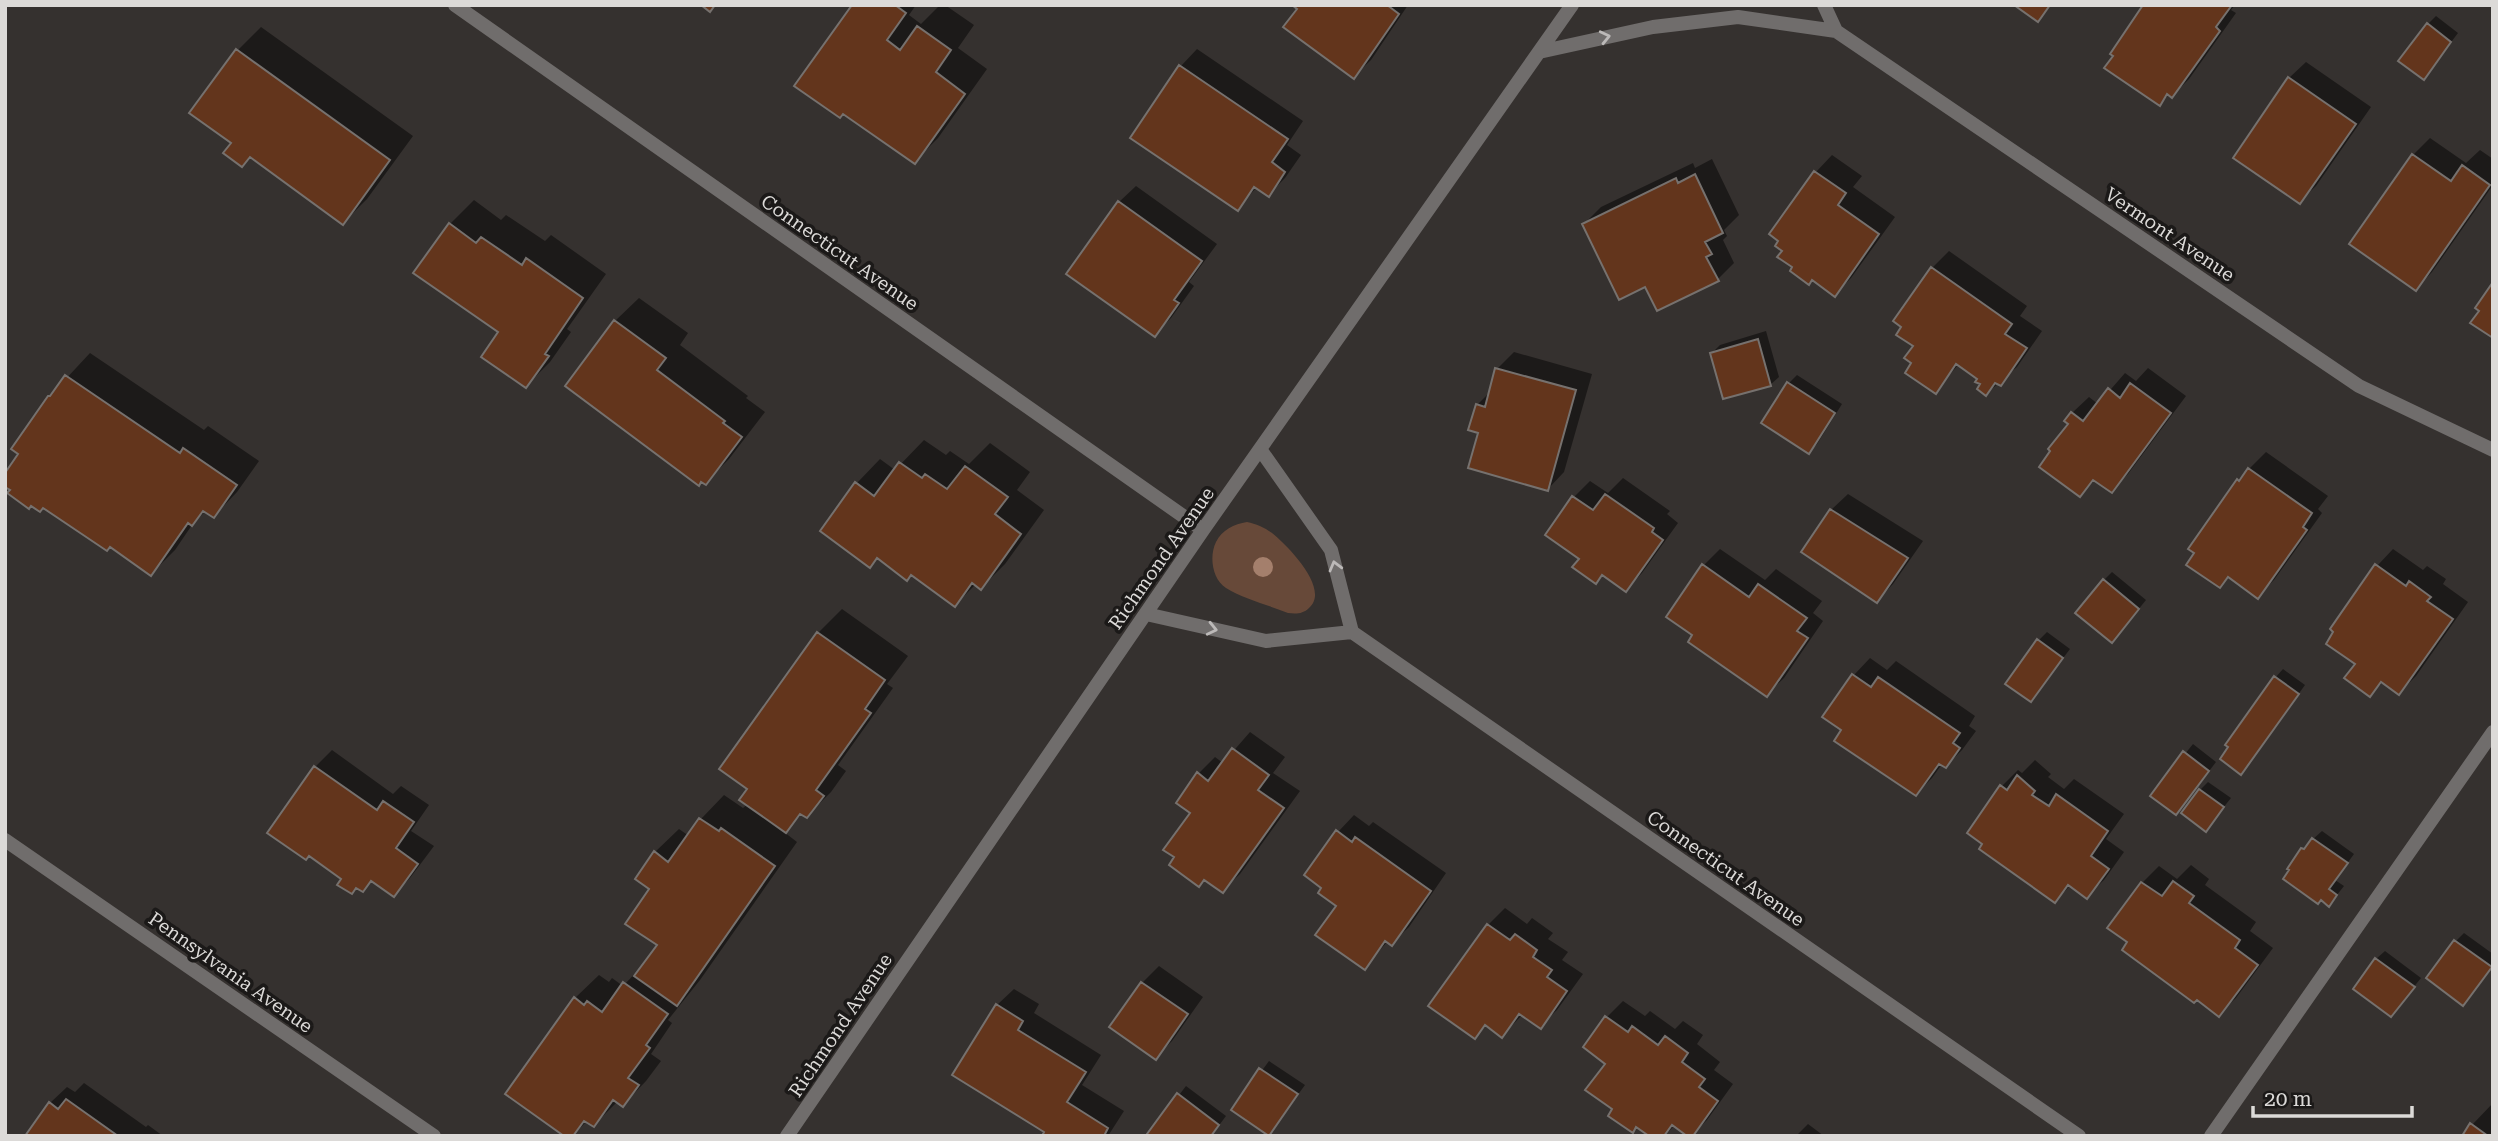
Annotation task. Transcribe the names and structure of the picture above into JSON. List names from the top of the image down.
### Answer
{
  "streets": {
    "street": [
      "Vermont Avenue",
      "Connecticut Avenue",
      "Richmond Avenue",
      "Pennsylvania Avenue"
    ]
  },
  "crossings": [
    ["Vermont Avenue", "Richmond Avenue"],
    ["Connecticut Avenue", "Richmond Avenue"]
  ],
  "scale_bar": "20 m"
}
